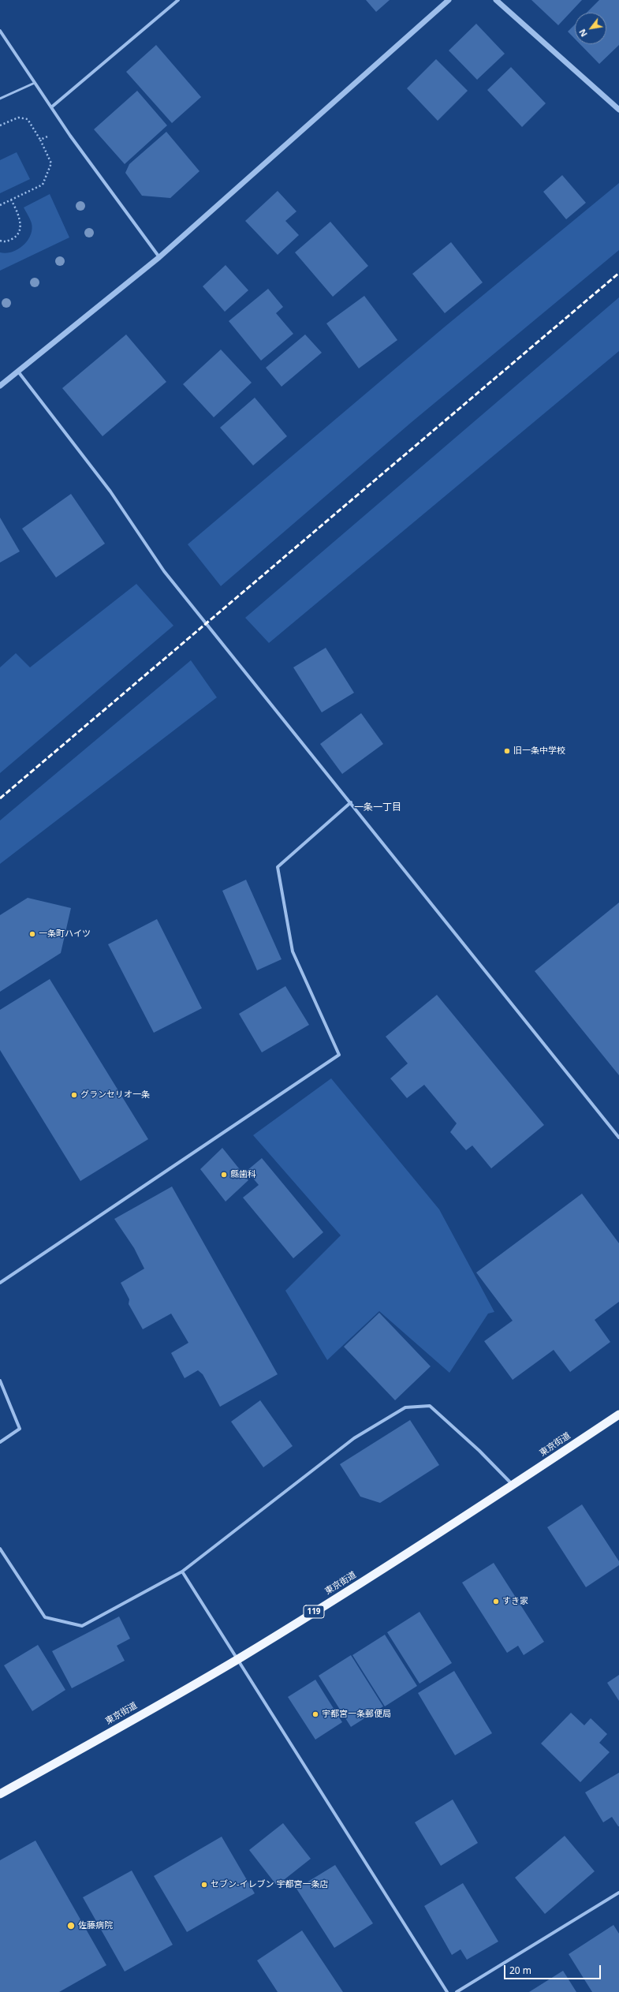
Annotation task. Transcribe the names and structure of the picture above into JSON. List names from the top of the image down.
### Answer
{
  "streets": {
    "highway": ["東京街道", "119"]
  },
  "districts": ["一条一丁目"],
  "places": [
    "旧一条中学校",
    "一条町ハイツ",
    "グランセリオ一条",
    "縣歯科",
    "すき家",
    "宇都宮一条郵便局",
    "セブン-イレブン 宇都宮一条店",
    "佐藤病院"
  ],
  "scale_bar": "20 m",
  "north": "bottom left"
}
